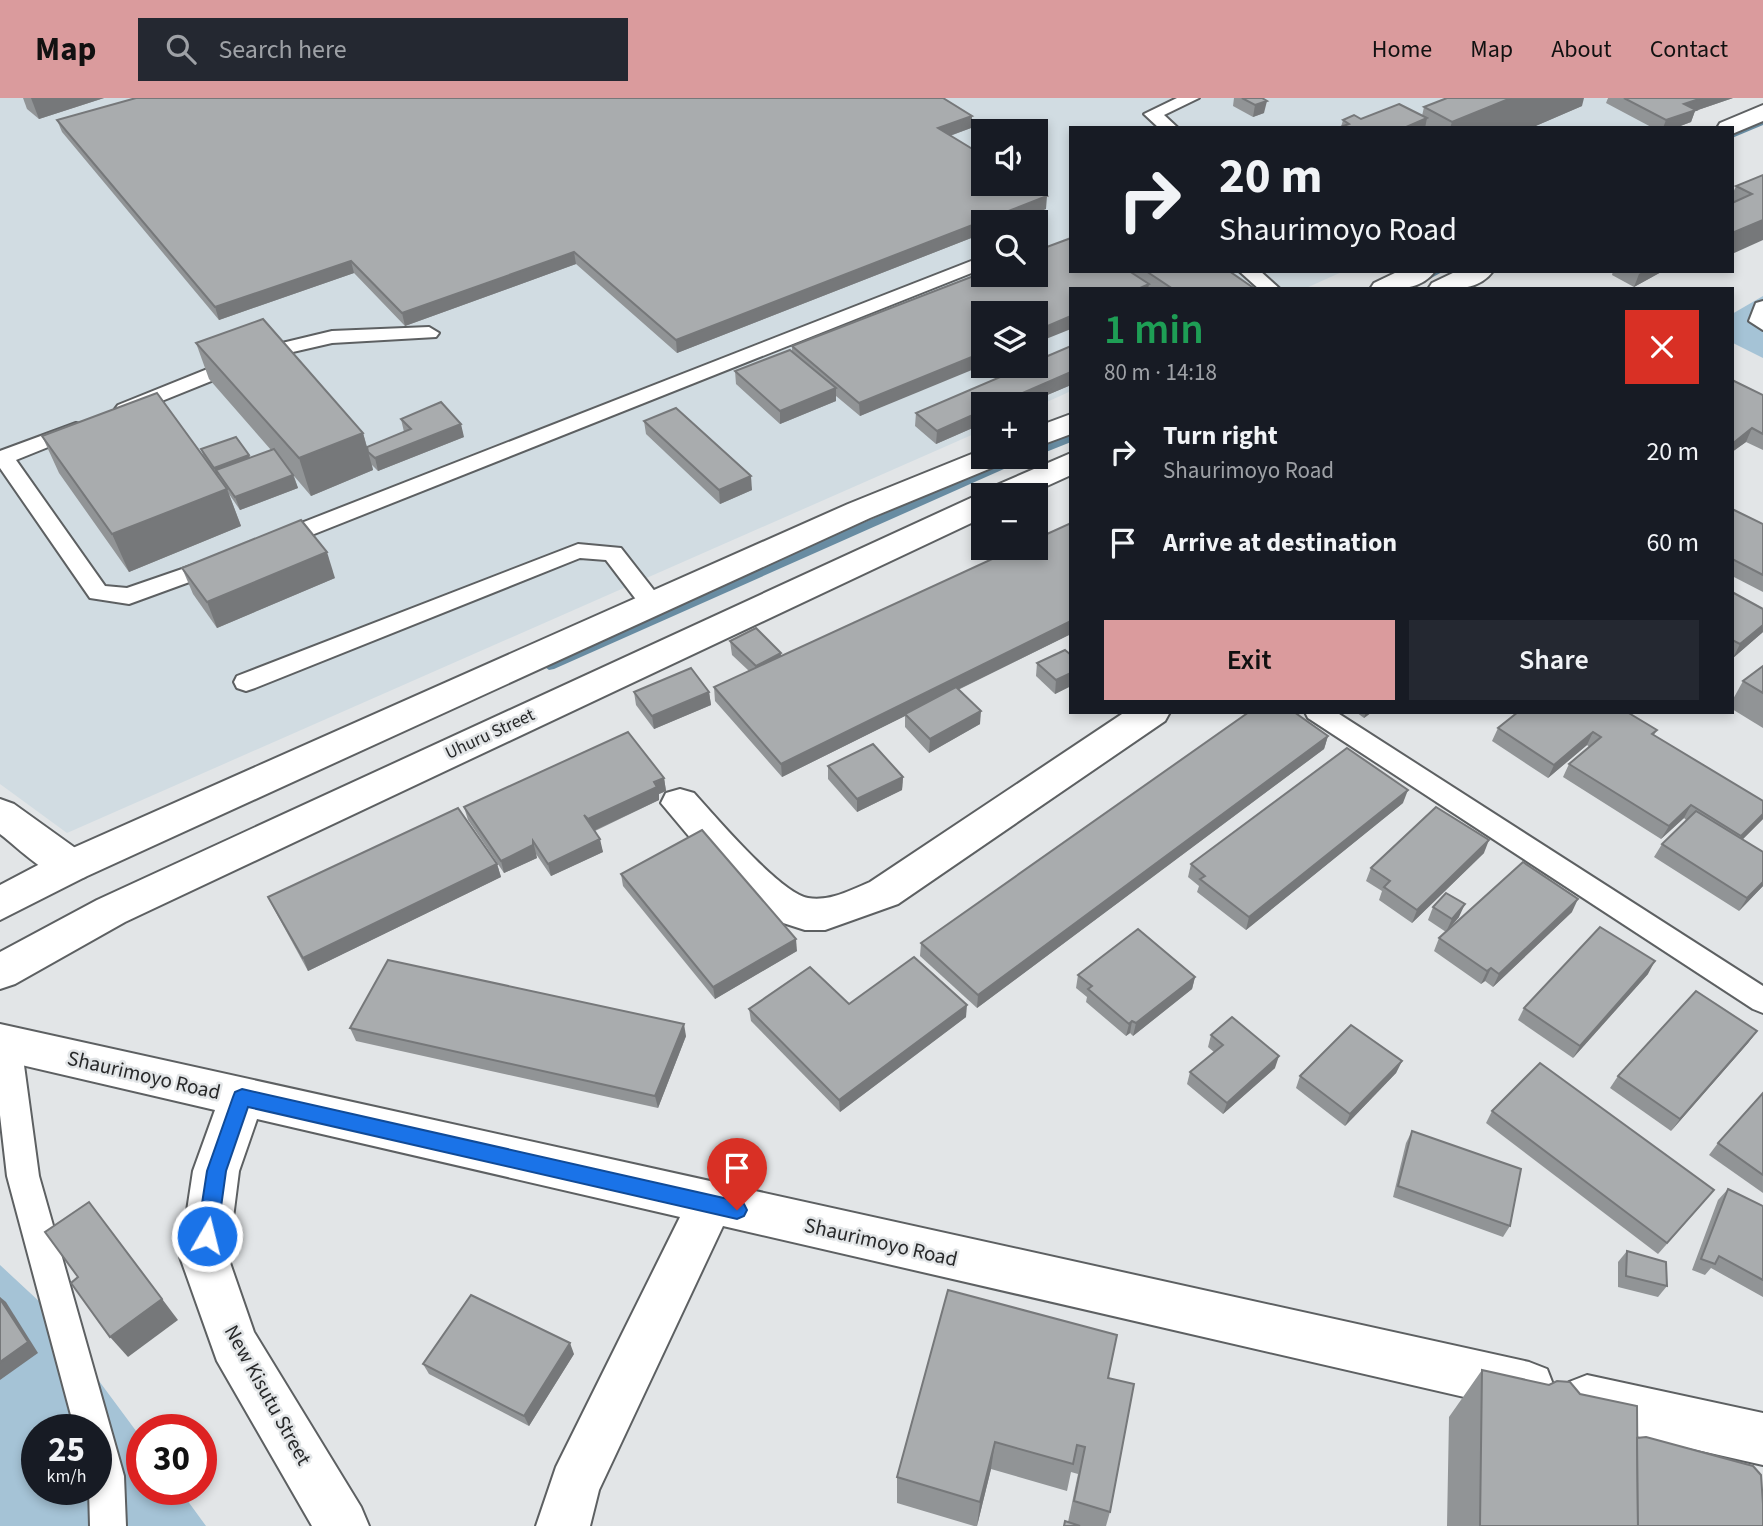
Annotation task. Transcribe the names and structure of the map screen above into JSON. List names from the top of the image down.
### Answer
{
  "streets": {
    "street": ["Uhuru Street", "Shaurimoyo Road", "New Kisutu Street"]
  },
  "crossings": [
    ["Shaurimoyo Road", "New Kisutu Street"]
  ],
  "page": {
    "header": "Map",
    "search": "Search here",
    "nav": [
      "Home",
      "Map",
      "About",
      "Contact"
    ],
    "map_buttons": ["+", "−"],
    "turn": ["20 m", "Shaurimoyo Road"],
    "heading": ["1 min", "80 m · 14:18"],
    "list": [
      {
        "name": "Turn right",
        "note": "Shaurimoyo Road",
        "value": "20 m"
      },
      {
        "name": "Arrive at destination",
        "value": "60 m"
      }
    ],
    "buttons": ["Exit", "Share"],
    "speed": "25 km/h",
    "limit": "30"
  }
}
